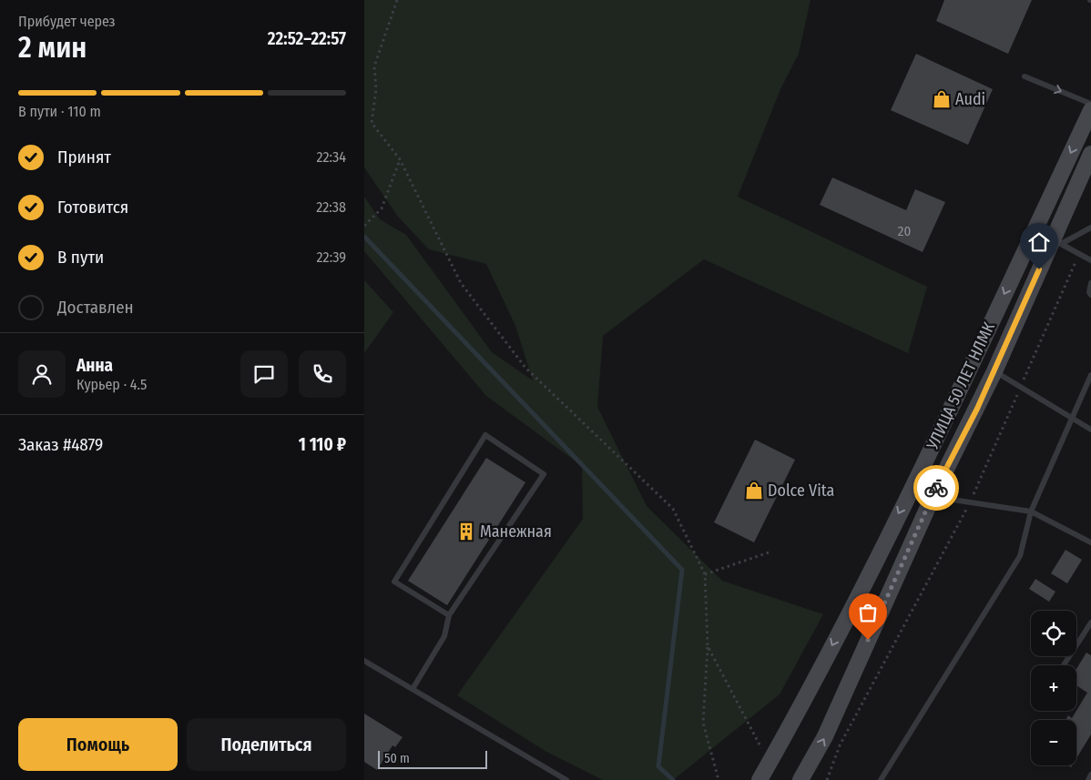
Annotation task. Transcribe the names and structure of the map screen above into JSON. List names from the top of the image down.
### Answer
{
  "streets": {
    "main road": ["УЛИЦА 50 ЛЕТ НЛМК"]
  },
  "places": {
    "shop": ["Audi", "Dolce Vita"],
    "building": ["Манежная"]
  },
  "house_numbers": ["20"],
  "scale_bar": "50 m",
  "page": {
    "heading": ["2 мин", "Прибудет через", "22:52–22:57"],
    "panel": [
      "Анна",
      "Курьер · 4.5",
      "Заказ #4879",
      "1 110 ₽"
    ],
    "bar": "В пути · 110 m",
    "list": [
      ["Принят", "22:34"],
      ["Готовится", "22:38"],
      ["В пути", "22:39"],
      "Доставлен"
    ],
    "map_buttons": ["+", "−"],
    "buttons": ["Помощь", "Поделиться"],
    "scale": "50 m"
  }
}
